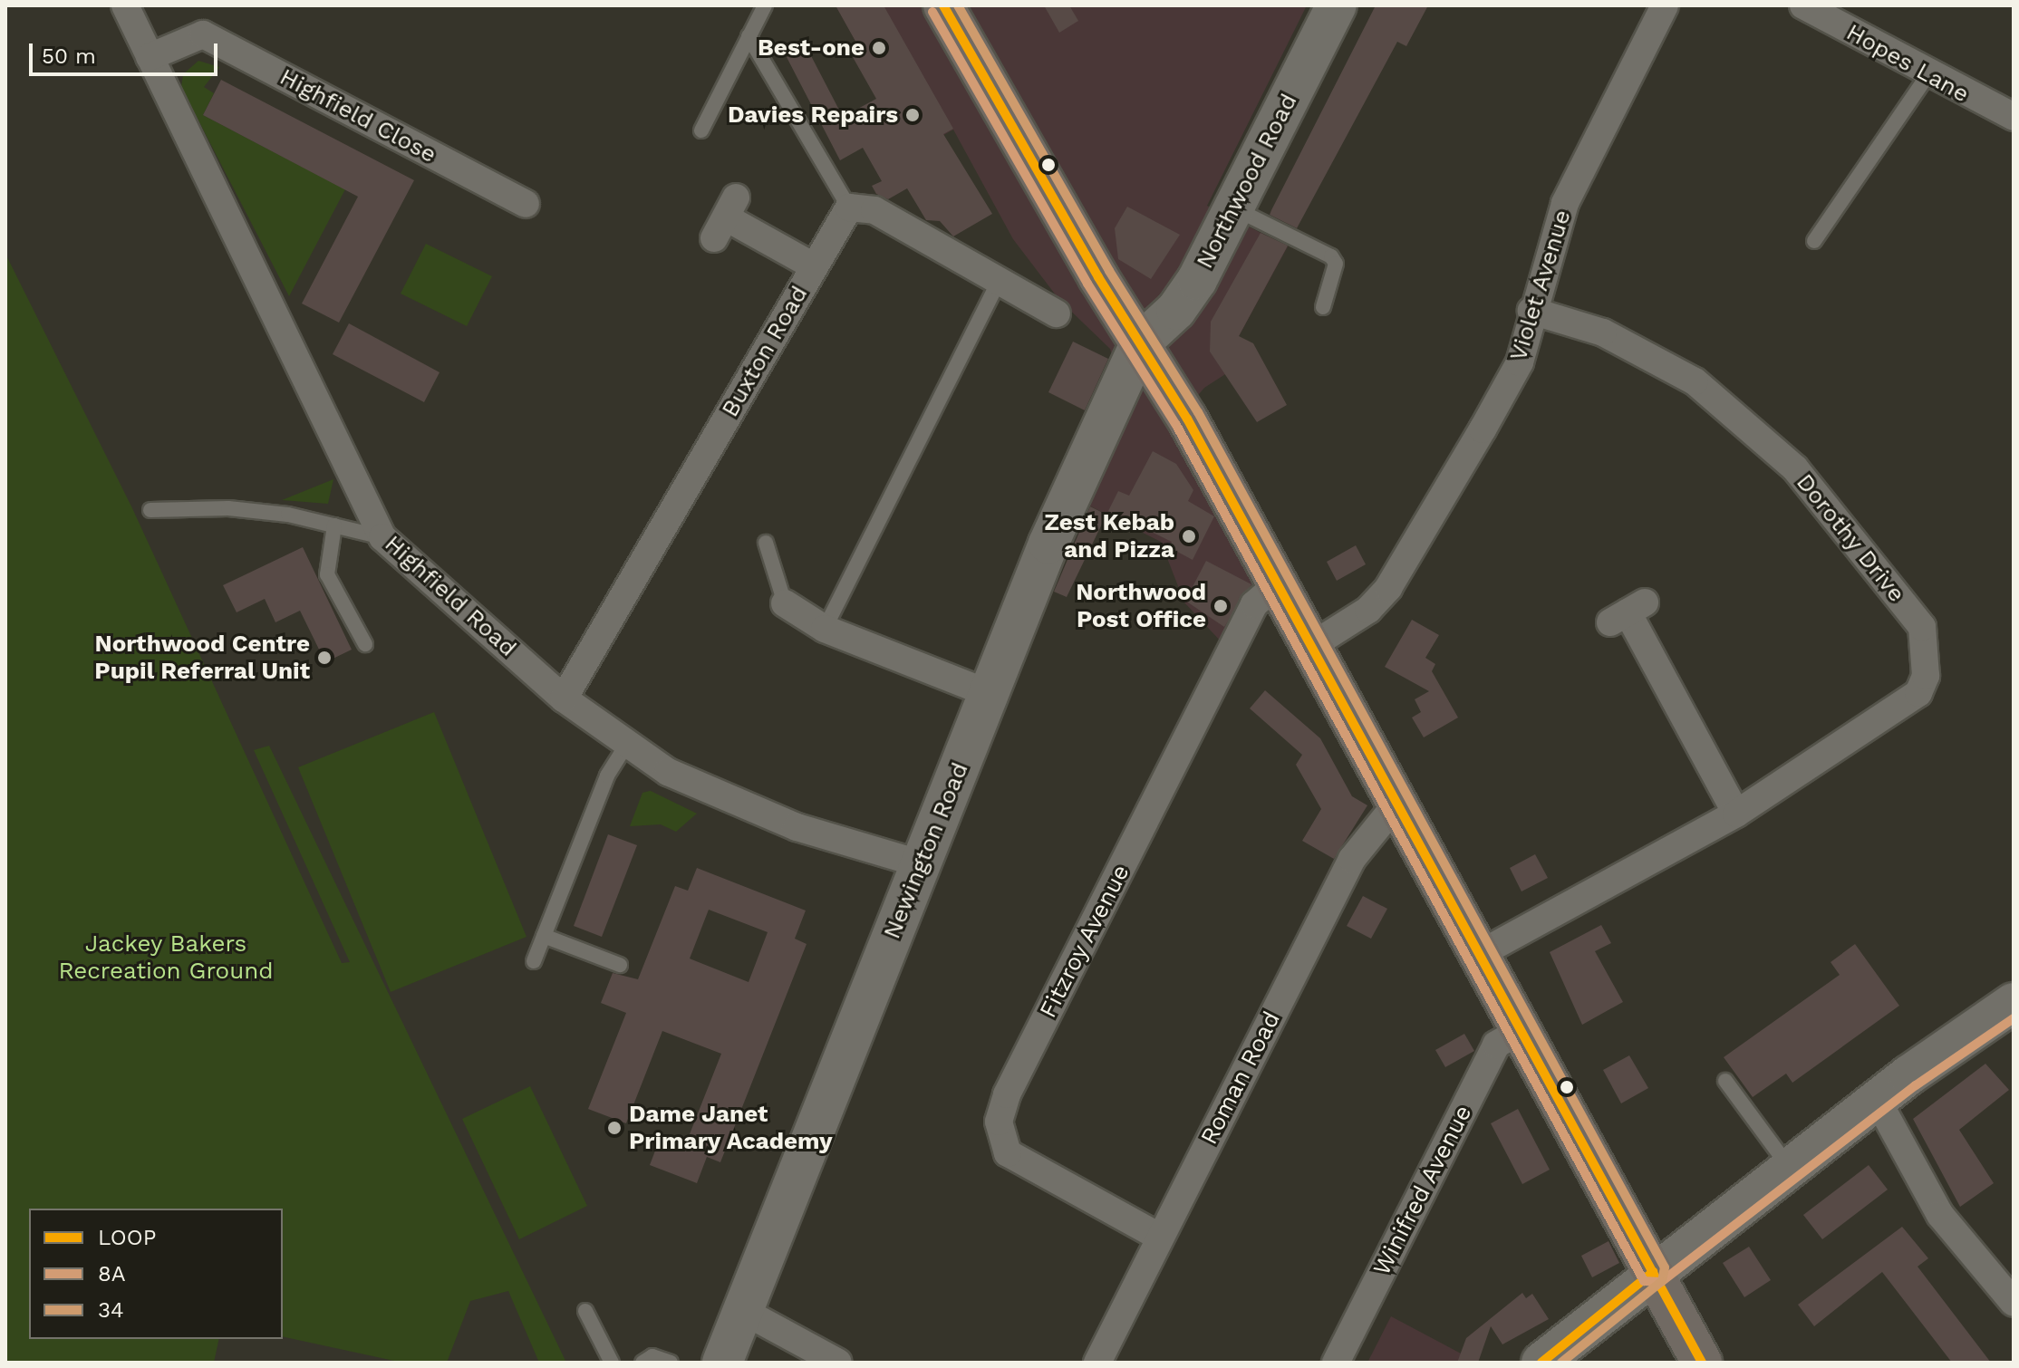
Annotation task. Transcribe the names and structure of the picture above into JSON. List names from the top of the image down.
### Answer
{
  "streets": {
    "main road": ["Northwood Road", "Newington Road"],
    "street": [
      "Hopes Lane",
      "Highfield Close",
      "Violet Avenue",
      "Buxton Road",
      "Dorothy Drive",
      "Highfield Road",
      "Fitzroy Avenue",
      "Roman Road",
      "Winifred Avenue"
    ]
  },
  "crossings": [
    ["Highfield Close", "Highfield Road"],
    ["Northwood Road", "Newington Road"],
    ["Violet Avenue", "Dorothy Drive"],
    ["Buxton Road", "Highfield Road"],
    ["Highfield Road", "Newington Road"],
    ["Fitzroy Avenue", "Roman Road"]
  ],
  "parks": ["Jackey Bakers Recreation Ground"],
  "places": [
    "Best-one",
    "Davies Repairs",
    "Zest Kebab and Pizza",
    "Northwood Post Office",
    "Northwood Centre Pupil Referral Unit",
    "Dame Janet Primary Academy"
  ],
  "lines": ["transit line LOOP", "transit line 34", "transit line 8A"],
  "legend": ["LOOP", "8A", "34"],
  "scale_bar": "50 m"
}
